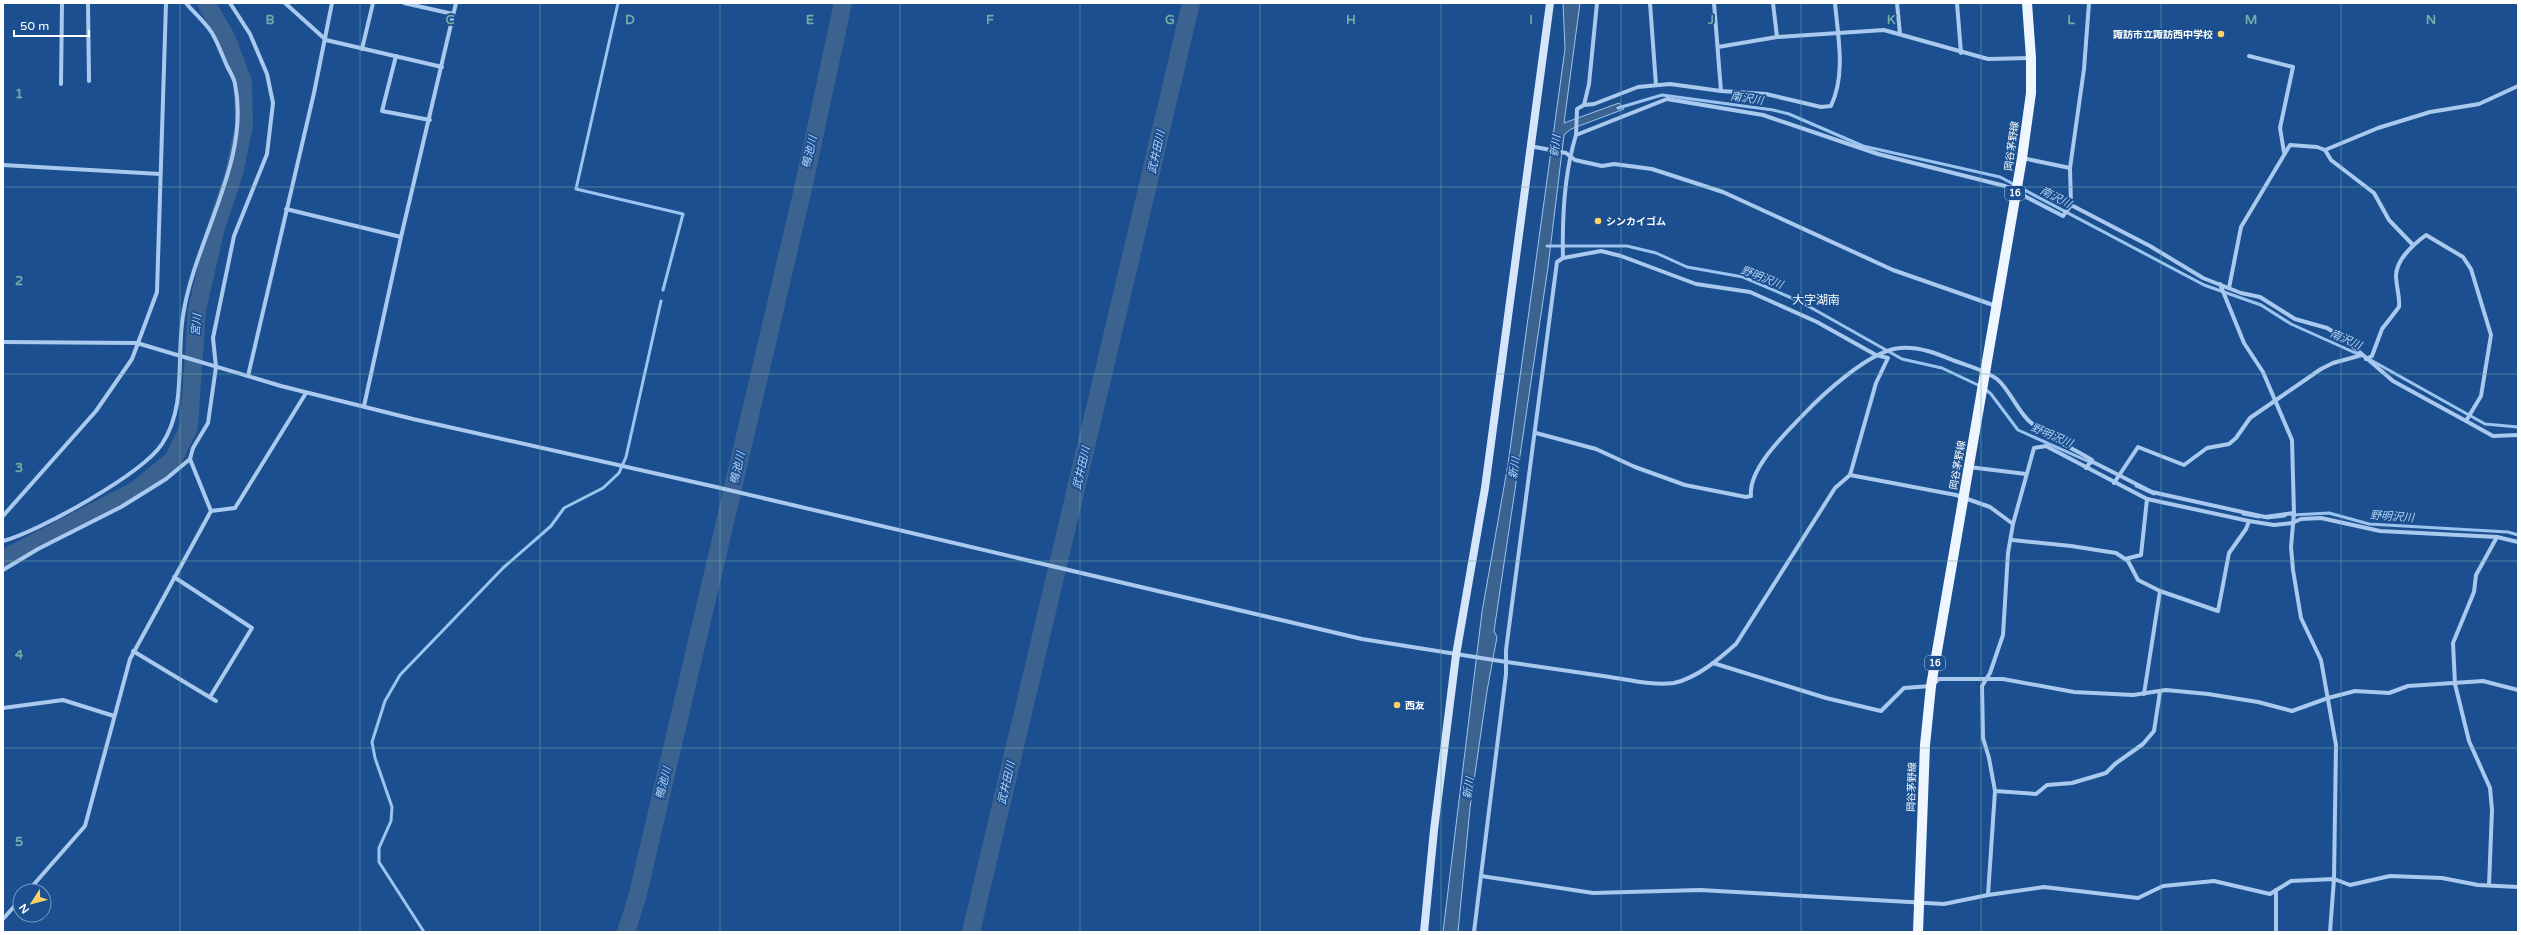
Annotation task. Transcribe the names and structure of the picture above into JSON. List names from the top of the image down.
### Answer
{
  "streets": {
    "main road": ["岡谷茅野線", "16"]
  },
  "districts": ["大字湖南"],
  "water": [
    "南沢川",
    "新川",
    "鴨池川",
    "武井田川",
    "野明沢川",
    "宮川"
  ],
  "places": ["諏訪市立諏訪西中学校", "シンカイゴム", "西友"],
  "scale_bar": "50 m",
  "north": "bottom left",
  "grid": {
    "columns": [
      "B",
      "C",
      "D",
      "E",
      "F",
      "G",
      "H",
      "I",
      "J",
      "K",
      "L",
      "M",
      "N"
    ],
    "rows": [
      "1",
      "2",
      "3",
      "4",
      "5"
    ]
  }
}
